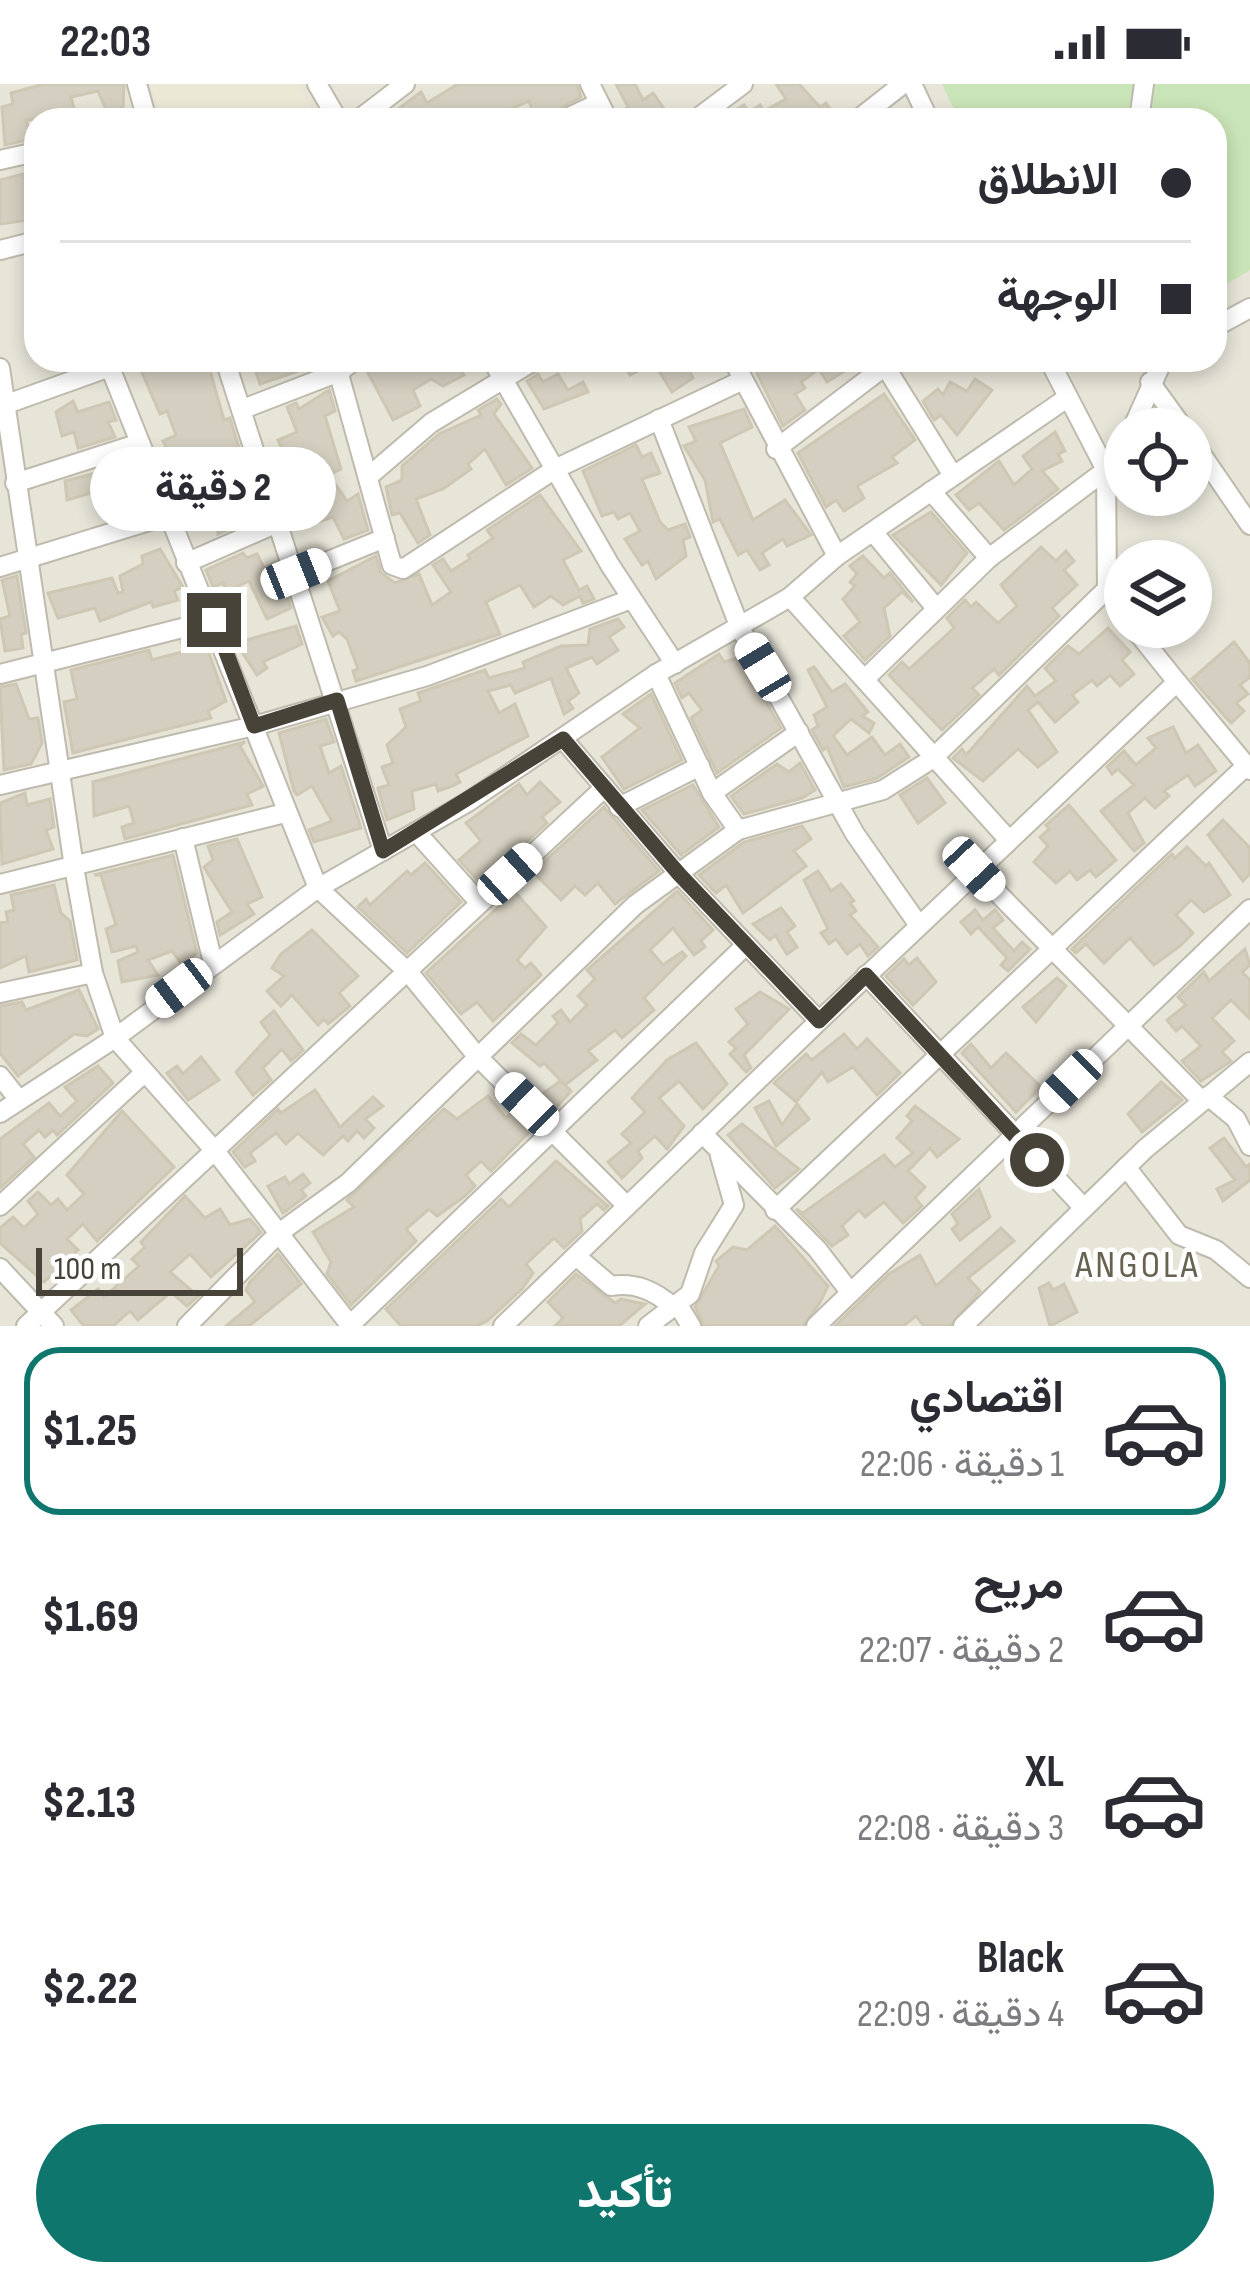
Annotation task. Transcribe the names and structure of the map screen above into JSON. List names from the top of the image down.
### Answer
{
  "districts": ["ANGOLA"],
  "scale_bar": "100 m",
  "page": {
    "status": "22:03",
    "banner": ["الانطلاق", "الوجهة"],
    "bubble": "2 دقيقة",
    "scale": "100 m",
    "list": [
      {
        "name": "اقتصادي",
        "note": "1 دقيقة · 22:06",
        "value": "$1.25"
      },
      {
        "name": "مريح",
        "note": "2 دقيقة · 22:07",
        "value": "$1.69"
      },
      {
        "name": "XL",
        "note": "3 دقيقة · 22:08",
        "value": "$2.13"
      },
      {
        "name": "Black",
        "note": "4 دقيقة · 22:09",
        "value": "$2.22"
      }
    ],
    "buttons": "تأكيد"
  }
}
